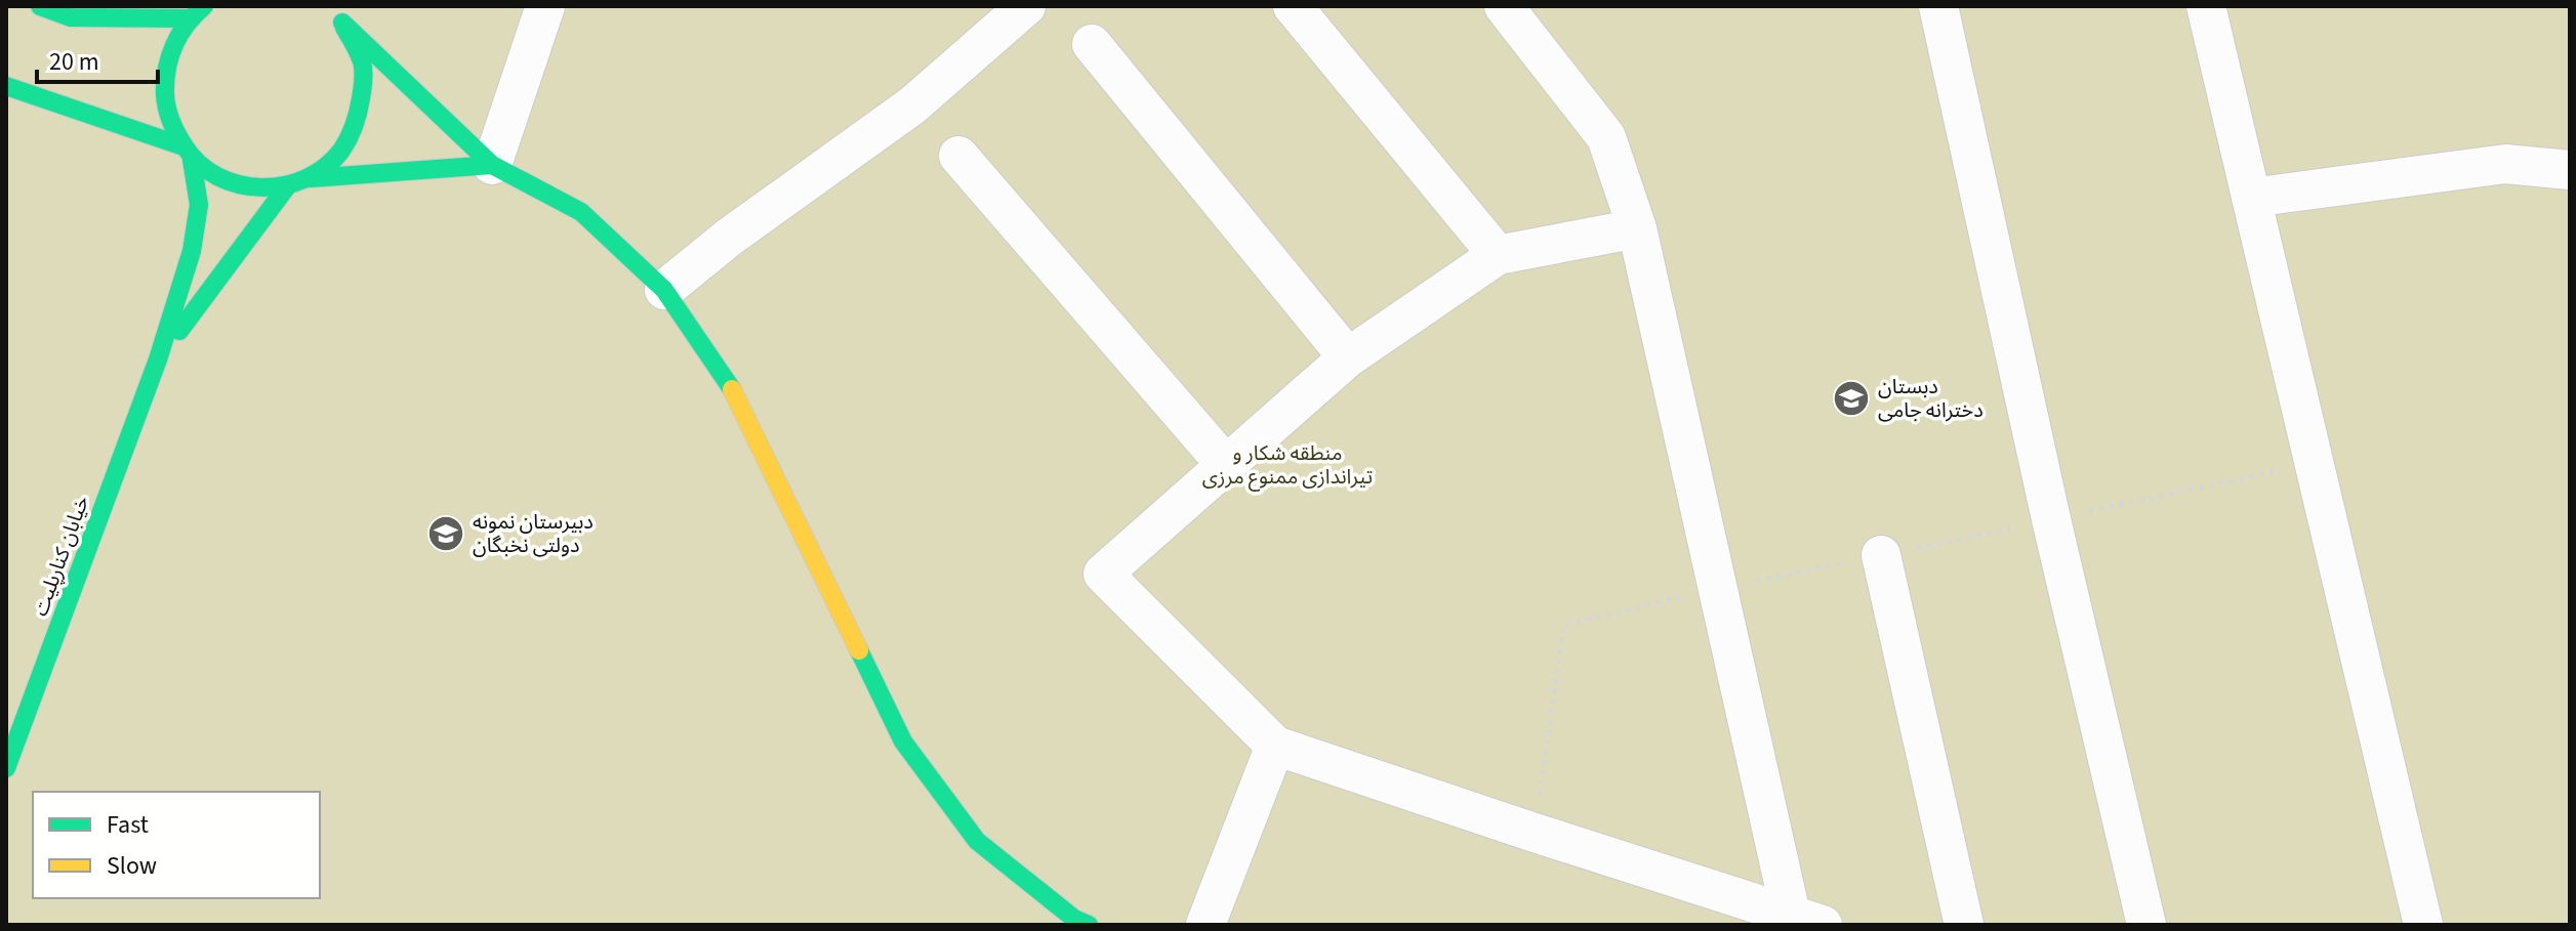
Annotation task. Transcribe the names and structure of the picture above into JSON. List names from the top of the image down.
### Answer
{
  "streets": {
    "main road": ["خیابان کنارپلیت"]
  },
  "parks": ["منطقه شکار و تیراندازی ممنوع مرزی"],
  "places": {
    "school or university": ["دبستان دخترانه جامی", "دبیرستان نمونه دولتی نخبگان"]
  },
  "legend": ["Fast", "Slow"],
  "scale_bar": "20 m"
}
